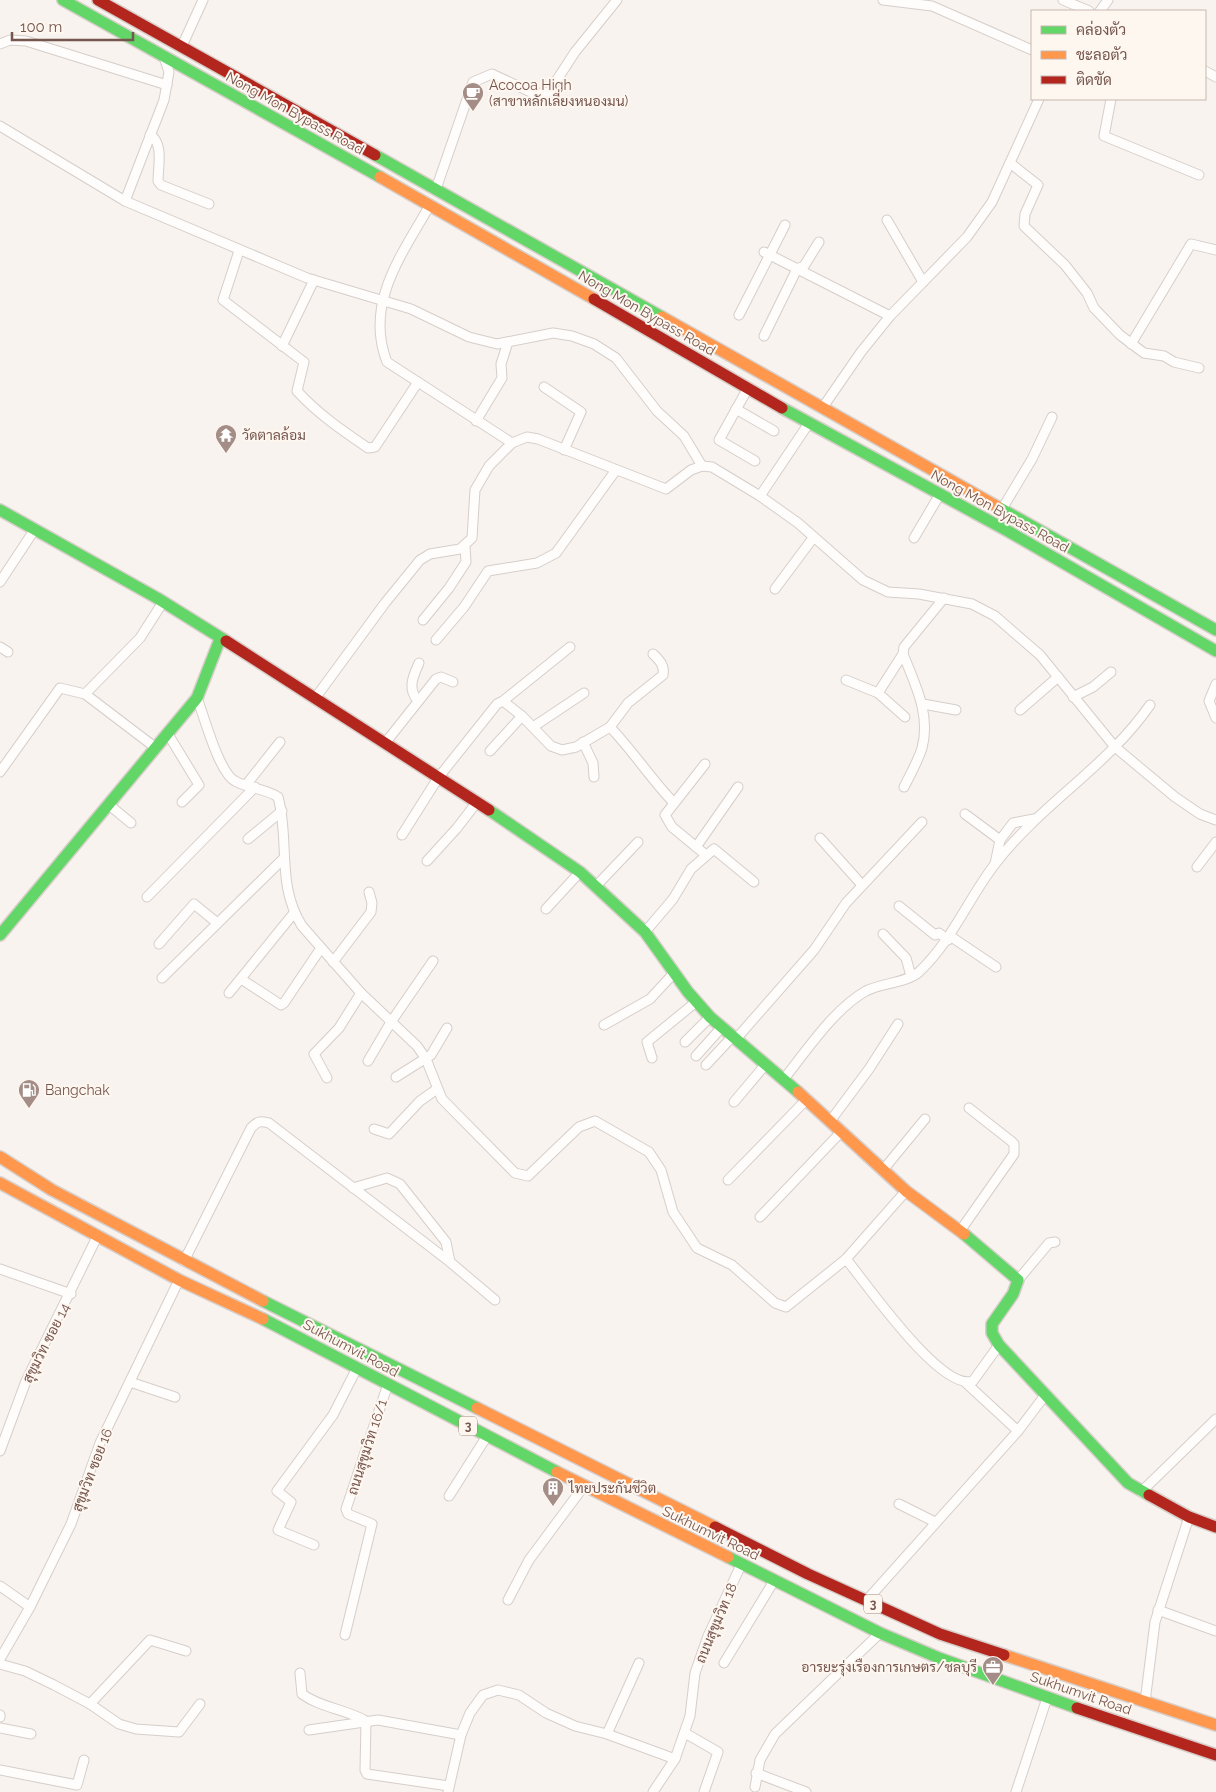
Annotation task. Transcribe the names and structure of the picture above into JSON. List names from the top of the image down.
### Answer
{
  "streets": {
    "main road": ["Nong Mon Bypass Road", "Sukhumvit Road", "3"],
    "street": [
      "สุขุมวิท ซอย 14",
      "ถนนสุขุมวิท 16/1",
      "สุขุมวิท ซอย 16",
      "ถนนสุขุมวิท 18"
    ]
  },
  "crossings": [
    ["สุขุมวิท ซอย 14", "Sukhumvit Road"],
    ["Sukhumvit Road", "ถนนสุขุมวิท 16/1"],
    ["Sukhumvit Road", "สุขุมวิท ซอย 16"],
    ["Sukhumvit Road", "ถนนสุขุมวิท 18"]
  ],
  "places": {
    "cafe": ["Acocoa High (สาขาหลักเลี่ยงหนองมน)"],
    "temple": ["วัดตาลล้อม"],
    "fuel station": ["Bangchak"],
    "building": ["ไทยประกันชีวิต"],
    "office": ["อารยะรุ่งเรืองการเกษตร/ชลบุรี"]
  },
  "legend": ["คล่องตัว", "ชะลอตัว", "ติดขัด"],
  "scale_bar": "100 m"
}
